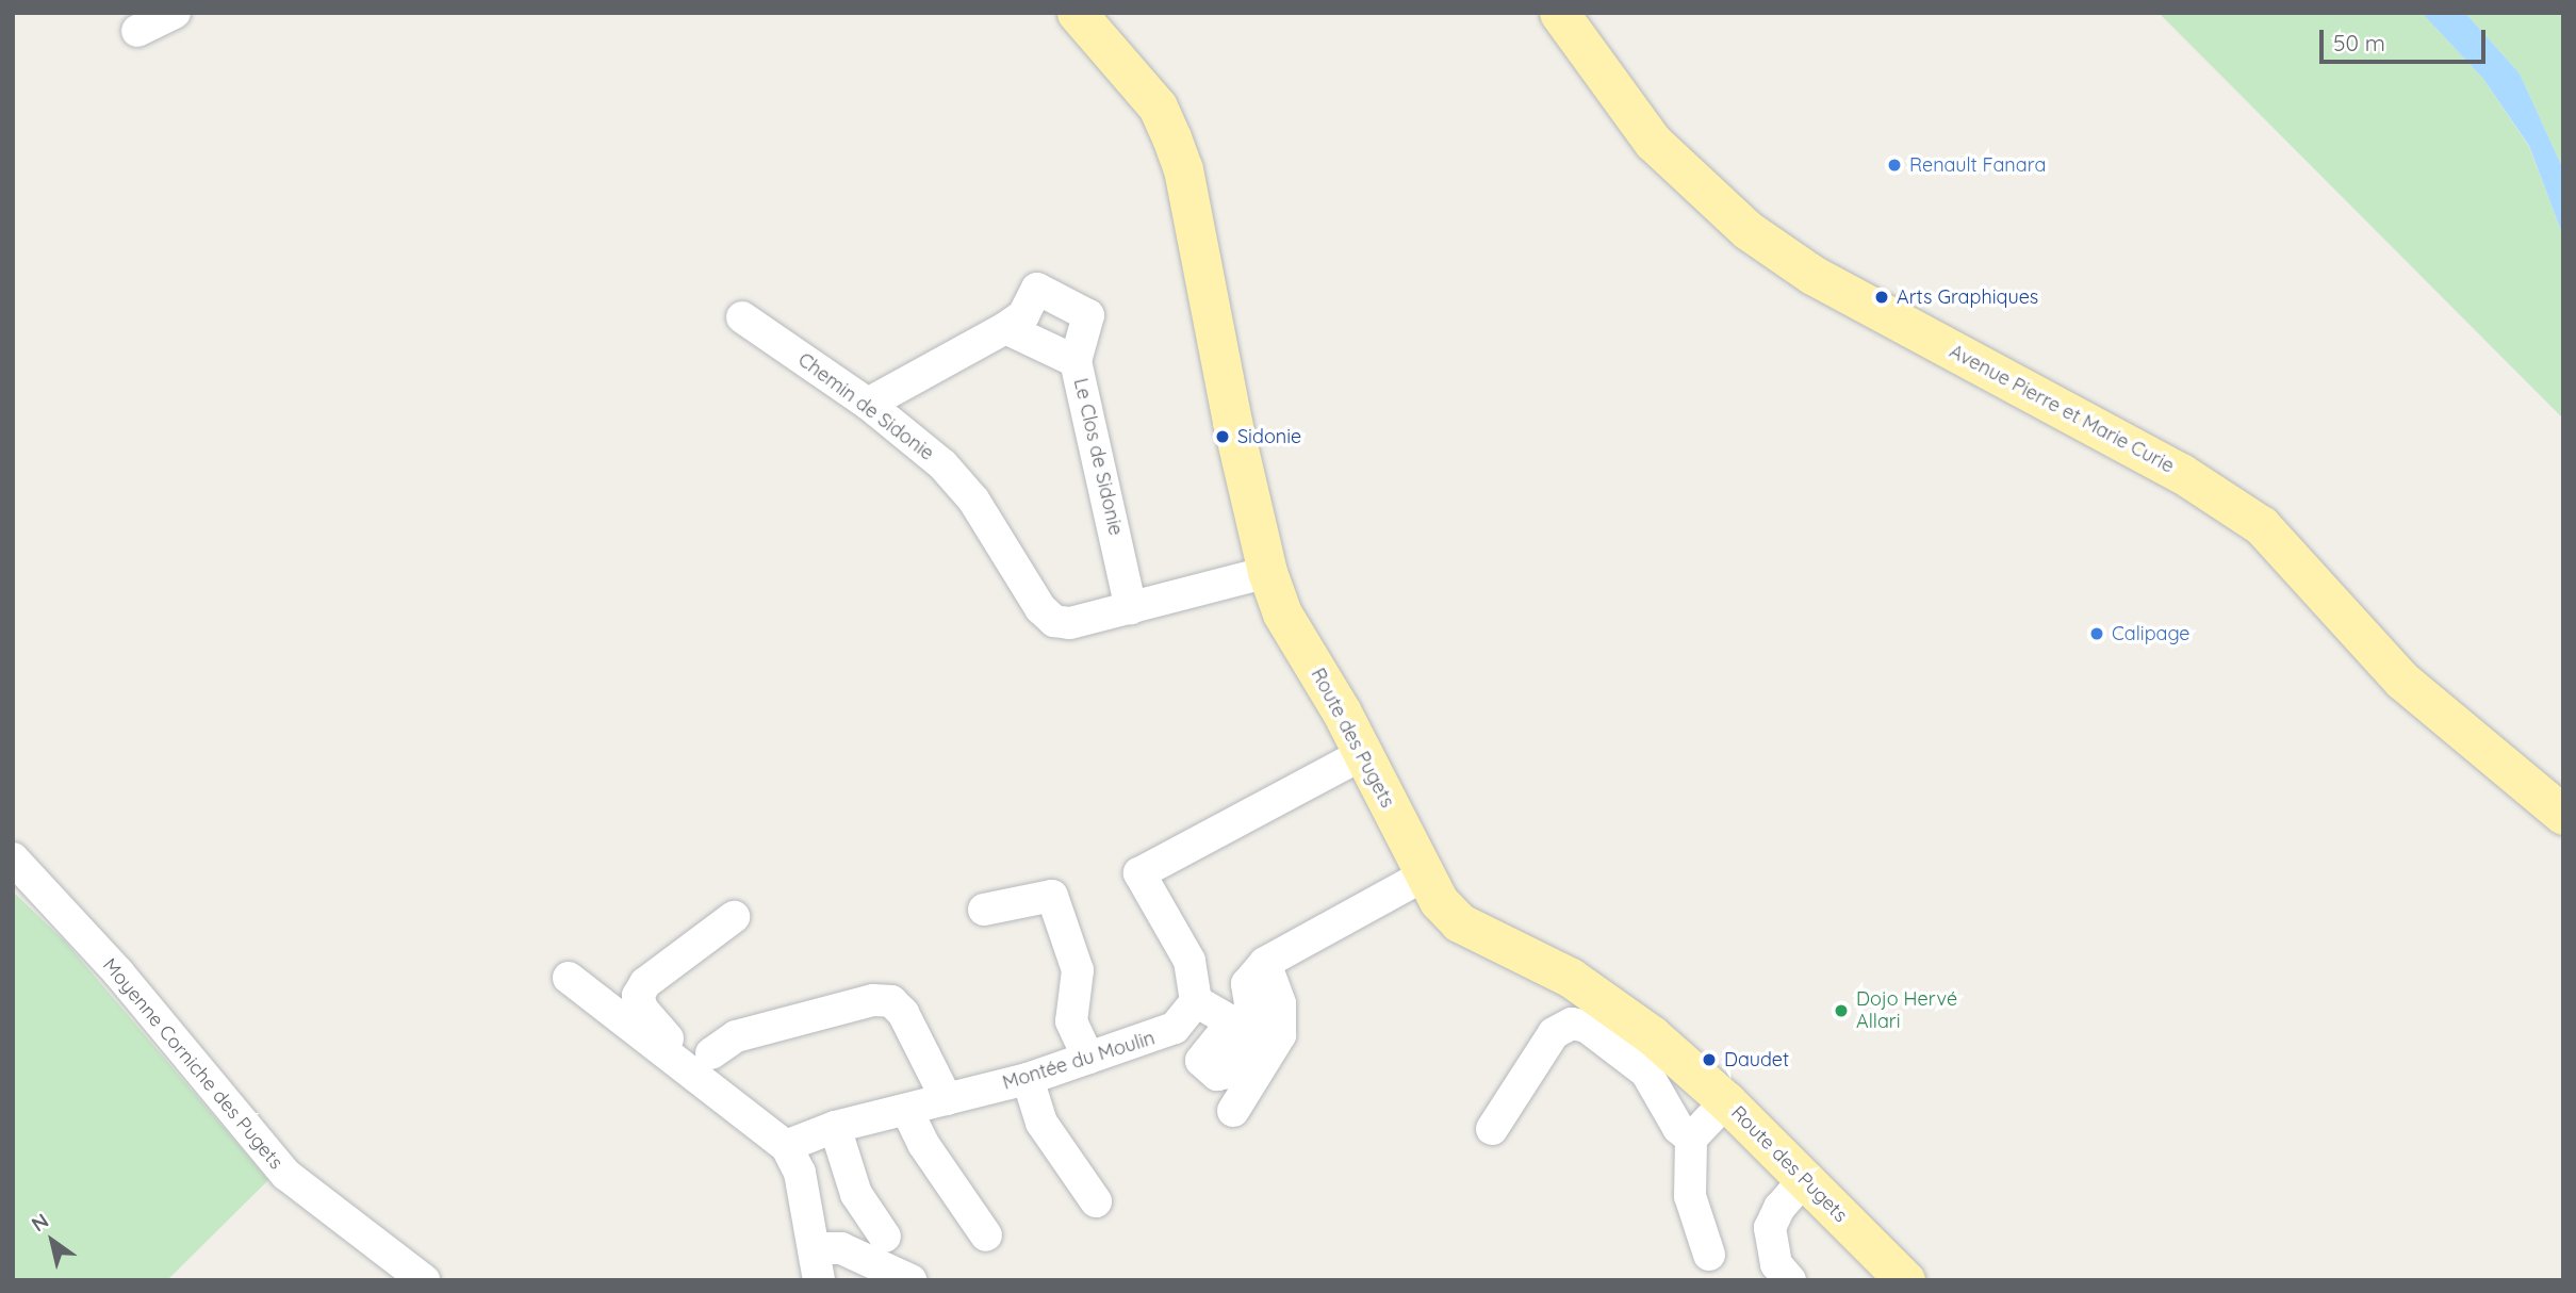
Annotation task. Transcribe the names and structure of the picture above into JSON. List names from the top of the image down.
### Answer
{
  "streets": {
    "main road": ["Avenue Pierre et Marie Curie", "Route des Pugets"],
    "street": [
      "Chemin de Sidonie",
      "Le Clos de Sidonie",
      "Montée du Moulin",
      "Moyenne Corniche des Pugets"
    ]
  },
  "crossings": [
    ["Chemin de Sidonie", "Le Clos de Sidonie"],
    ["Chemin de Sidonie", "Route des Pugets"]
  ],
  "places": [
    "Renault Fanara",
    "Arts Graphiques",
    "Sidonie",
    "Calipage",
    "Dojo Hervé Allari",
    "Daudet"
  ],
  "scale_bar": "50 m",
  "north": "top left"
}
